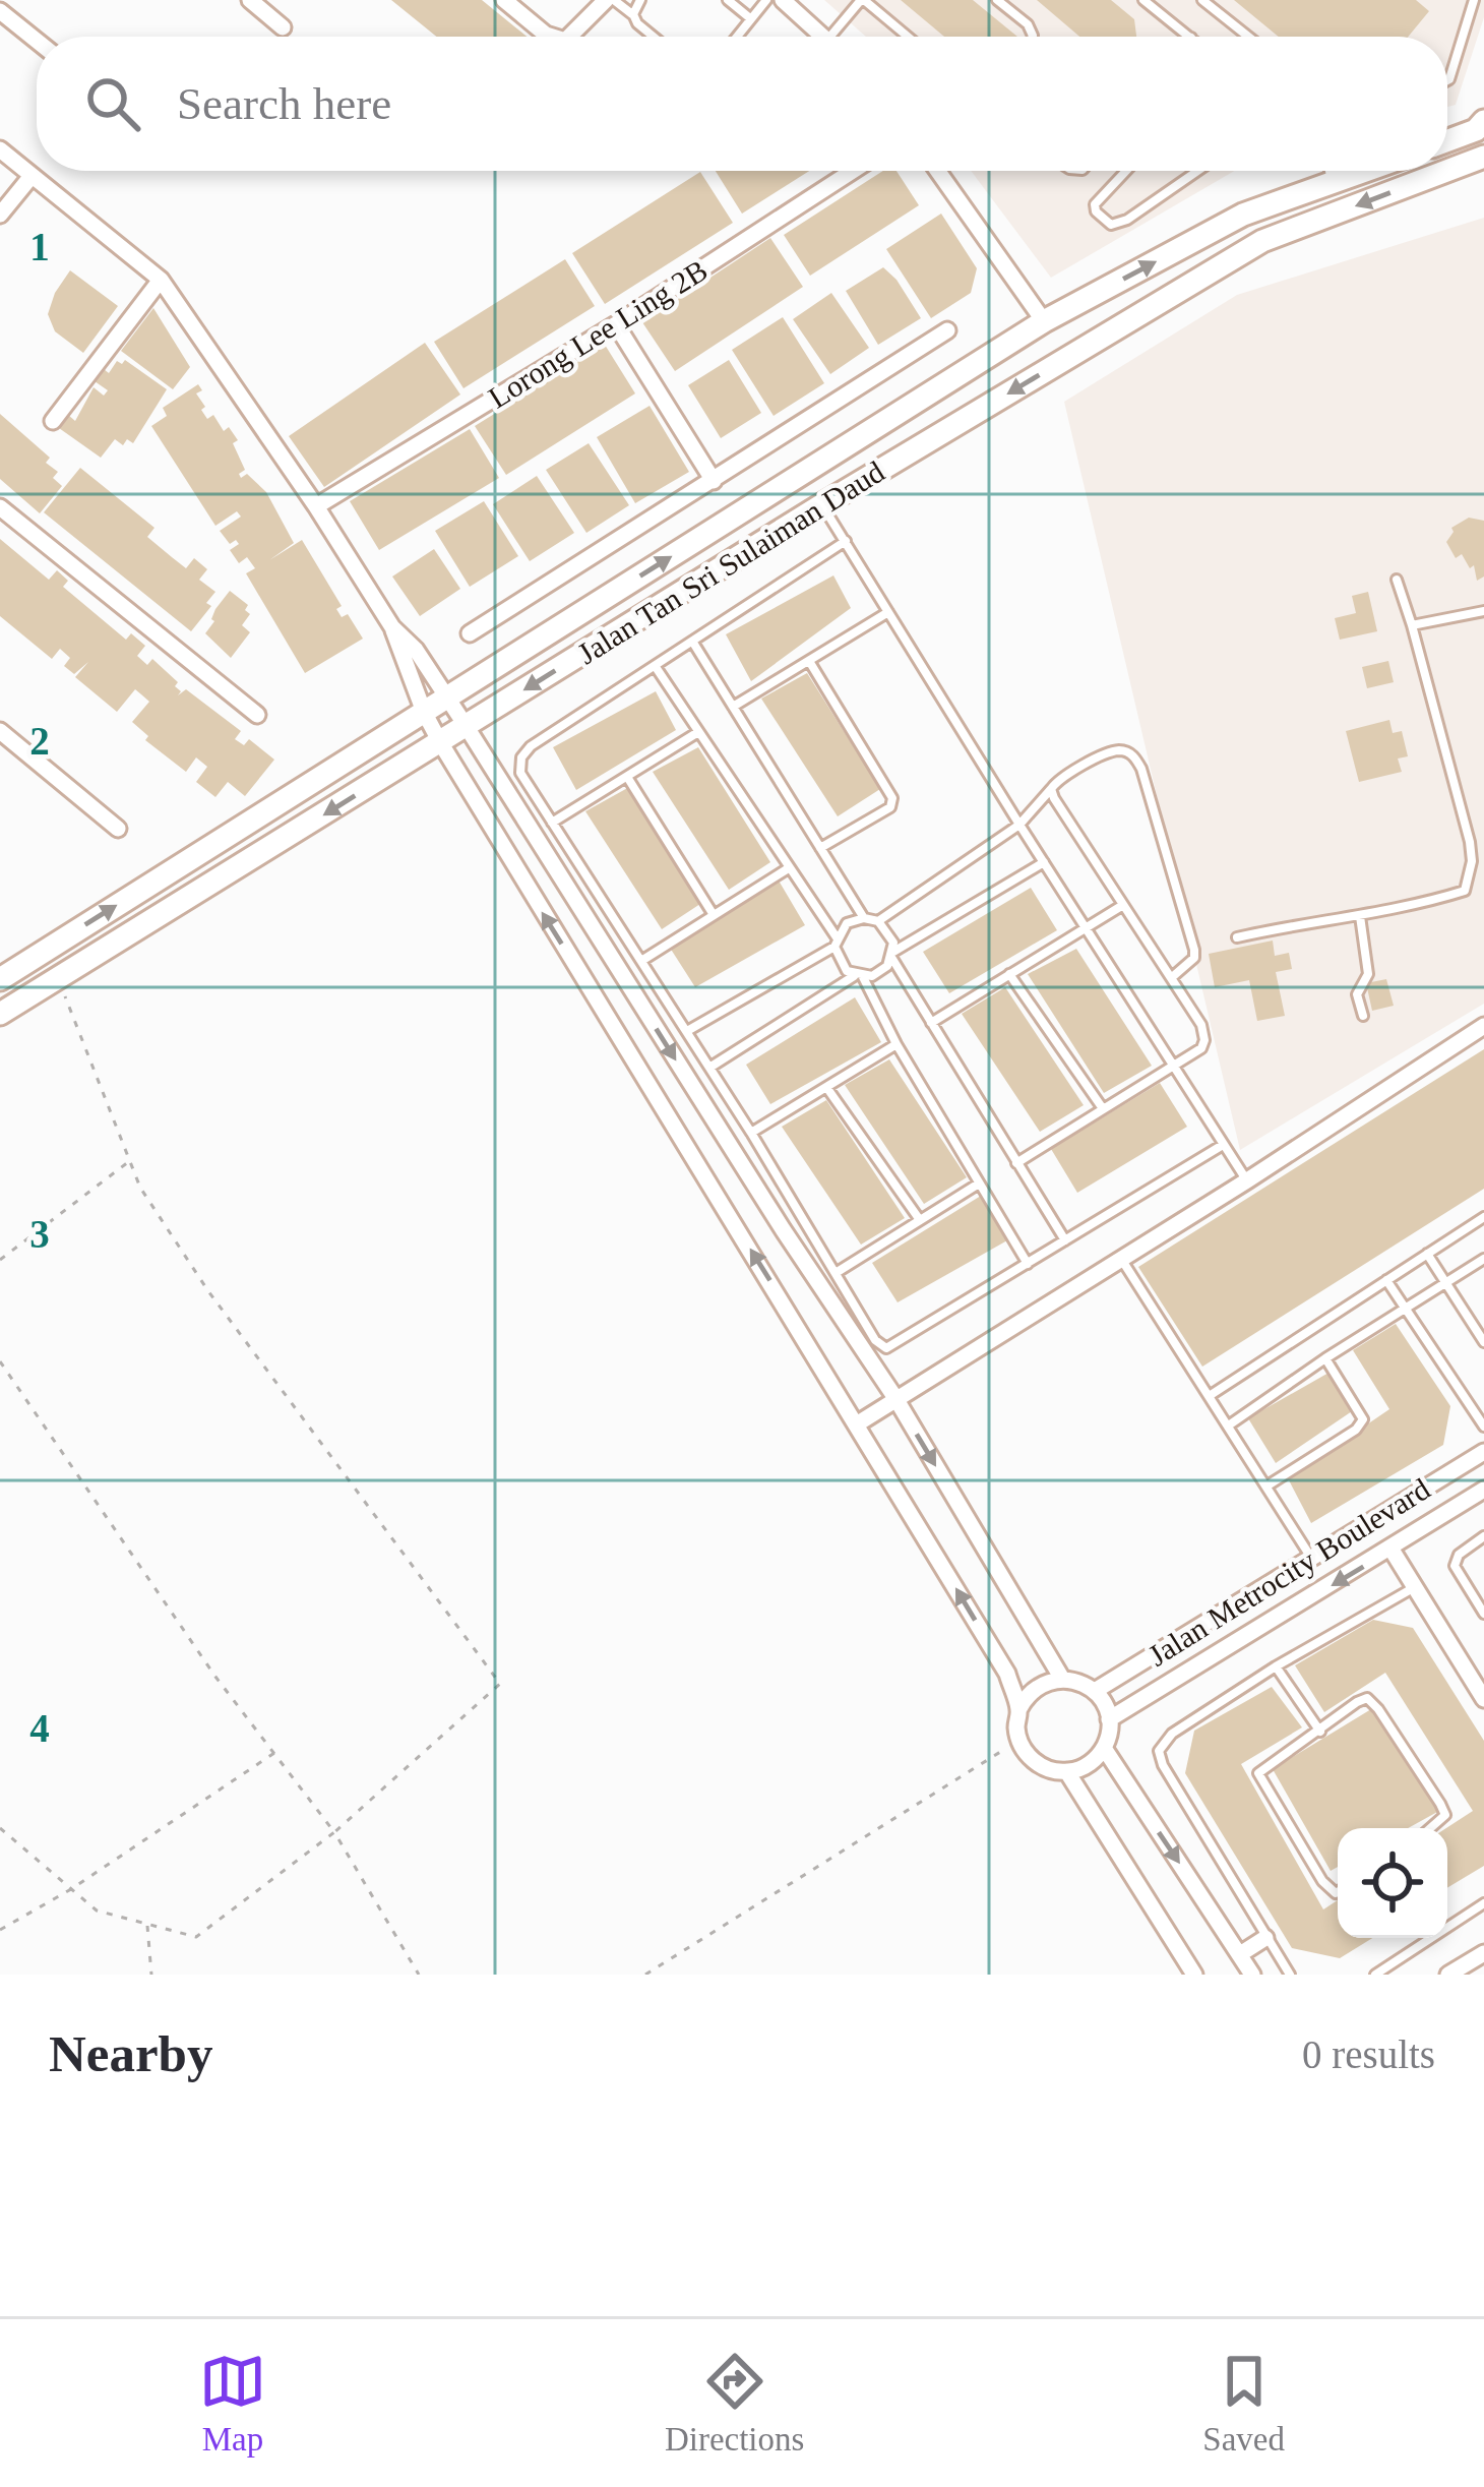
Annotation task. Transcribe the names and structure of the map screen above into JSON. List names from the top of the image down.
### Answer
{
  "streets": {
    "main road": ["Jalan Tan Sri Sulaiman Daud"],
    "street": ["Lorong Lee Ling 2B", "Jalan Metrocity Boulevard"]
  },
  "page": {
    "search": "Search here",
    "heading": ["Nearby", "0 results"],
    "nav": ["Map", "Directions", "Saved"]
  },
  "grid": {
    "rows": [
      "1",
      "2",
      "3",
      "4"
    ]
  }
}
